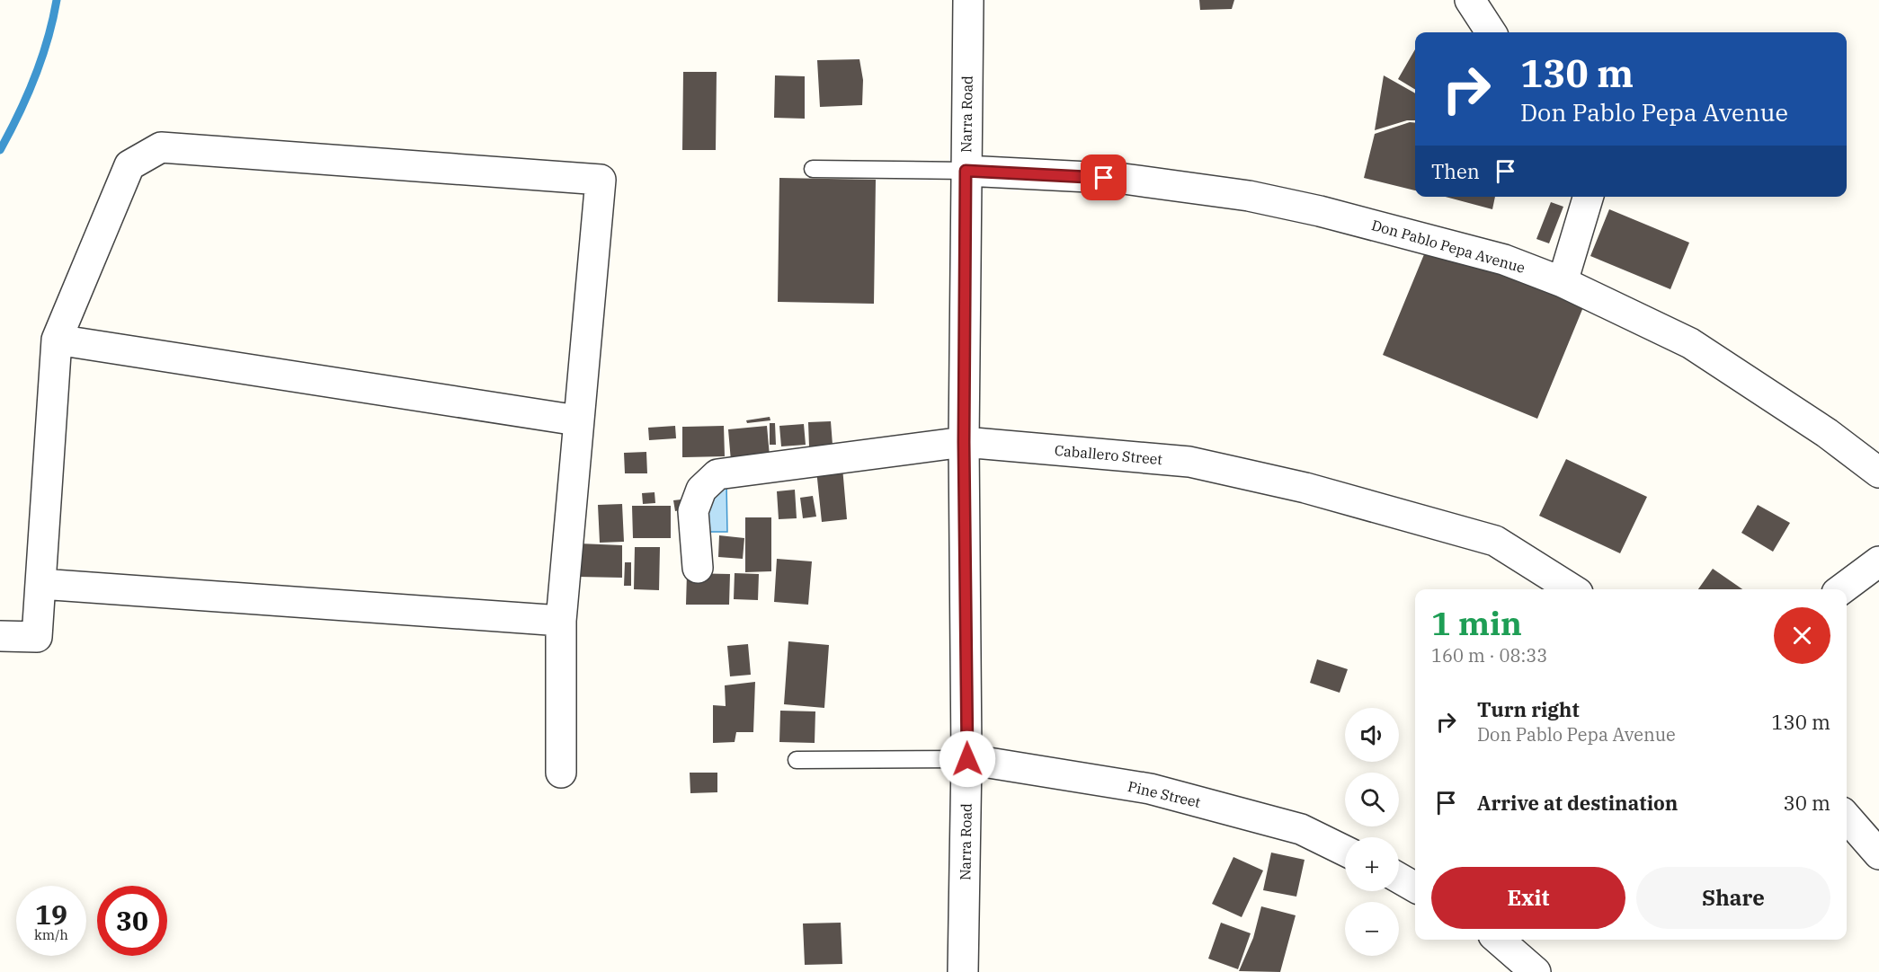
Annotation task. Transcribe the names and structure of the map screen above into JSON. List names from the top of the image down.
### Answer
{
  "streets": {
    "street": [
      "Narra Road",
      "Don Pablo Pepa Avenue",
      "Caballero Street",
      "Pine Street"
    ]
  },
  "crossings": [
    ["Narra Road", "Don Pablo Pepa Avenue"],
    ["Narra Road", "Caballero Street"],
    ["Narra Road", "Pine Street"]
  ],
  "page": {
    "turn": ["130 m", "Don Pablo Pepa Avenue"],
    "then": "Then",
    "heading": ["1 min", "160 m · 08:33"],
    "list": [
      {
        "name": "Turn right",
        "note": "Don Pablo Pepa Avenue",
        "value": "130 m"
      },
      {
        "name": "Arrive at destination",
        "value": "30 m"
      }
    ],
    "map_buttons": ["+", "−"],
    "buttons": ["Exit", "Share"],
    "speed": "19 km/h",
    "limit": "30"
  }
}
